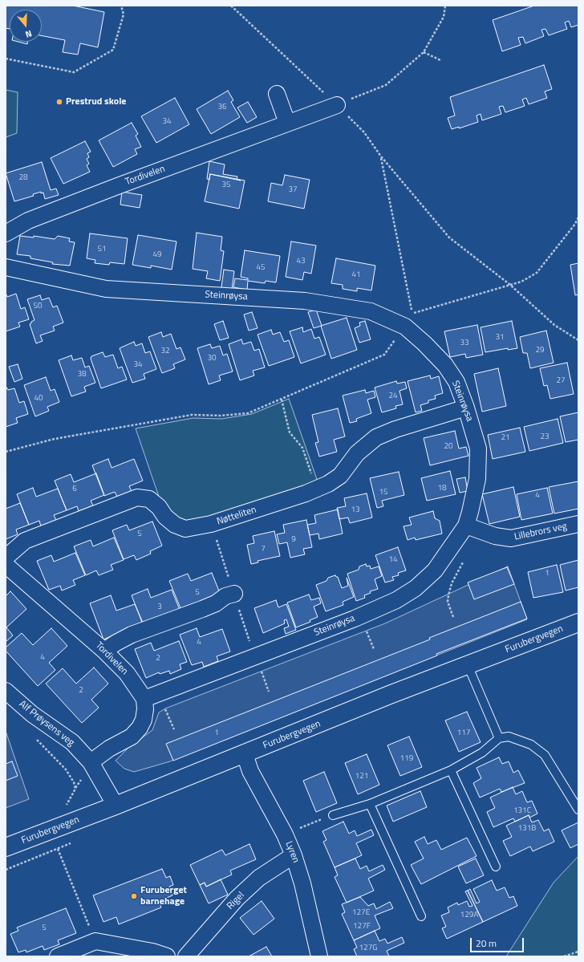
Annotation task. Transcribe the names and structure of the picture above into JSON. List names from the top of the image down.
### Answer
{
  "streets": {
    "main road": ["Furubergvegen"],
    "street": [
      "Tordivelen",
      "Steinrøysa",
      "Nøtteliten",
      "Lillebrors veg",
      "Alf Prøysens veg",
      "Lyren",
      "Rigel"
    ]
  },
  "crossings": [
    ["Tordivelen", "Steinrøysa"],
    ["Steinrøysa", "Nøtteliten"],
    ["Steinrøysa", "Lillebrors veg"],
    ["Furubergvegen", "Alf Prøysens veg"],
    ["Furubergvegen", "Lyren"],
    ["Lyren", "Rigel"]
  ],
  "places": ["Prestrud skole", "Furuberget barnehage"],
  "house_numbers": [
    "36",
    "34",
    "28",
    "35",
    "37",
    "51",
    "49",
    "43",
    "45",
    "41",
    "50",
    "31",
    "33",
    "29",
    "32",
    "30",
    "34",
    "38",
    "27",
    "24",
    "40",
    "23",
    "21",
    "20",
    "18",
    "6",
    "15",
    "4",
    "13",
    "5",
    "9",
    "7",
    "14",
    "1",
    "5",
    "3",
    "4",
    "4",
    "2",
    "2",
    "1",
    "117",
    "119",
    "121",
    "131C",
    "131B",
    "127E",
    "129A",
    "127F",
    "5",
    "127G"
  ],
  "scale_bar": "20 m",
  "north": "bottom"
}
